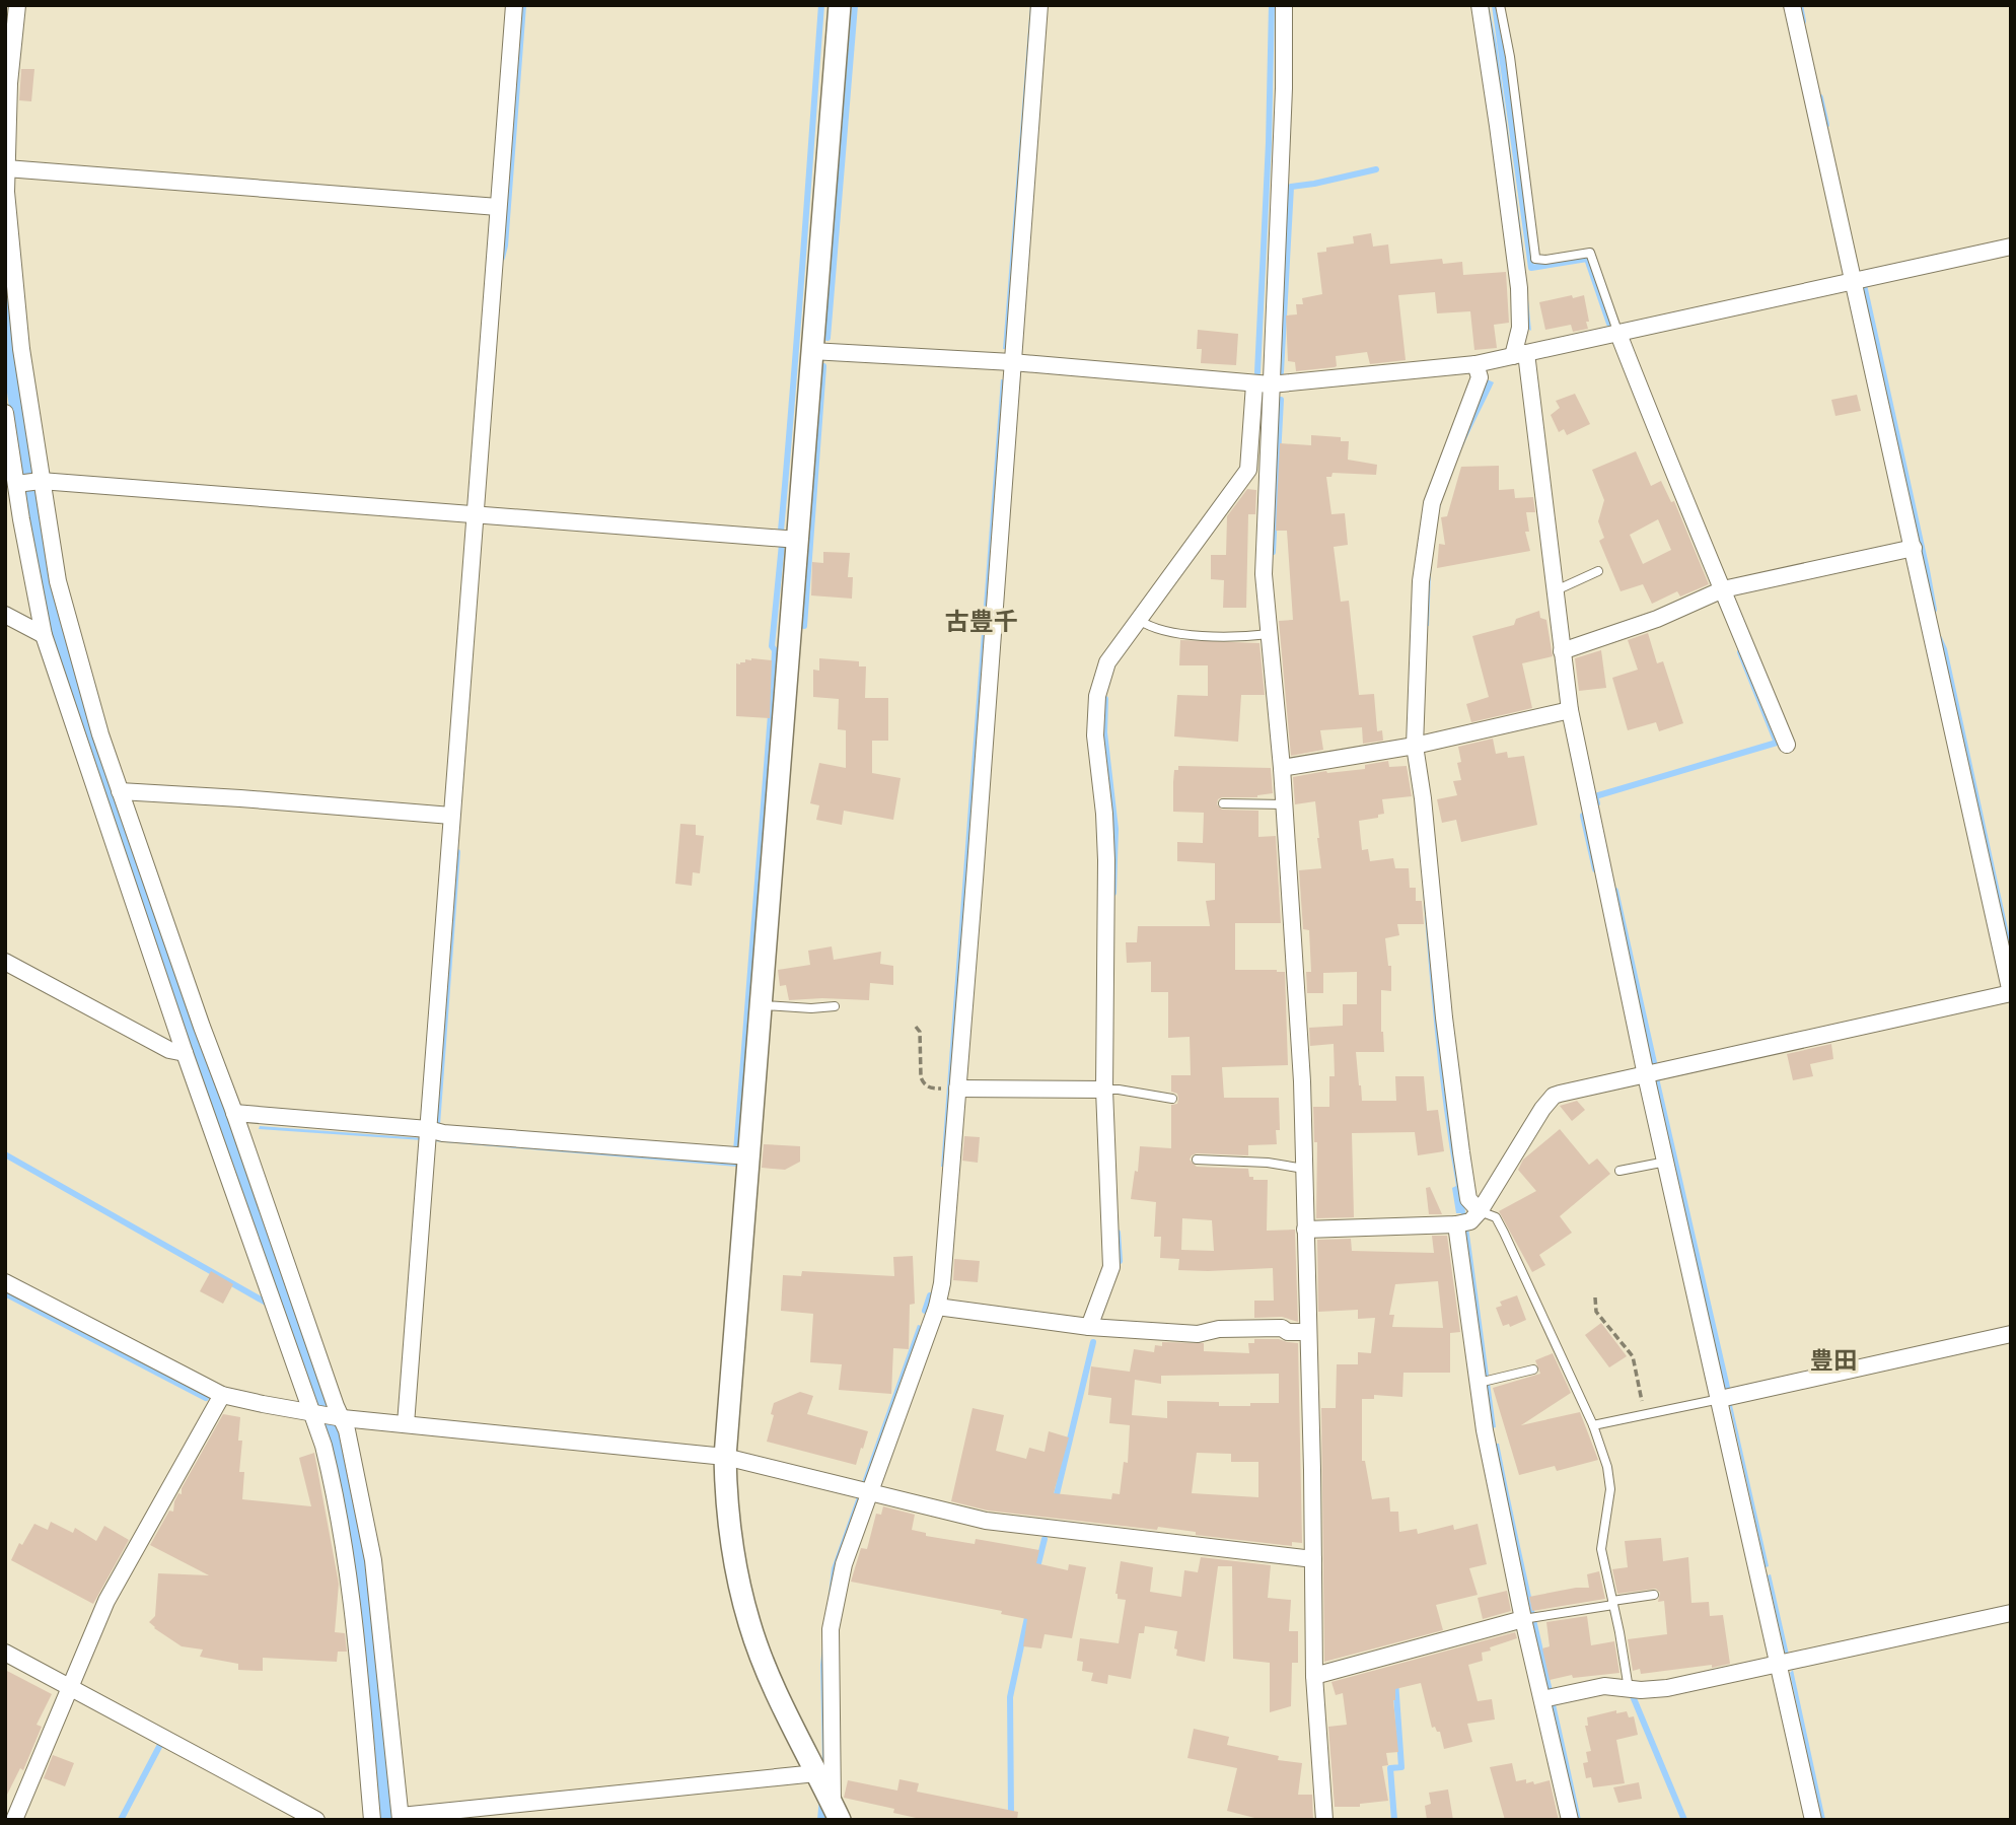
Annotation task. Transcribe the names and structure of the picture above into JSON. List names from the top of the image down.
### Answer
{
  "districts": ["古豊千", "豊田"]
}
